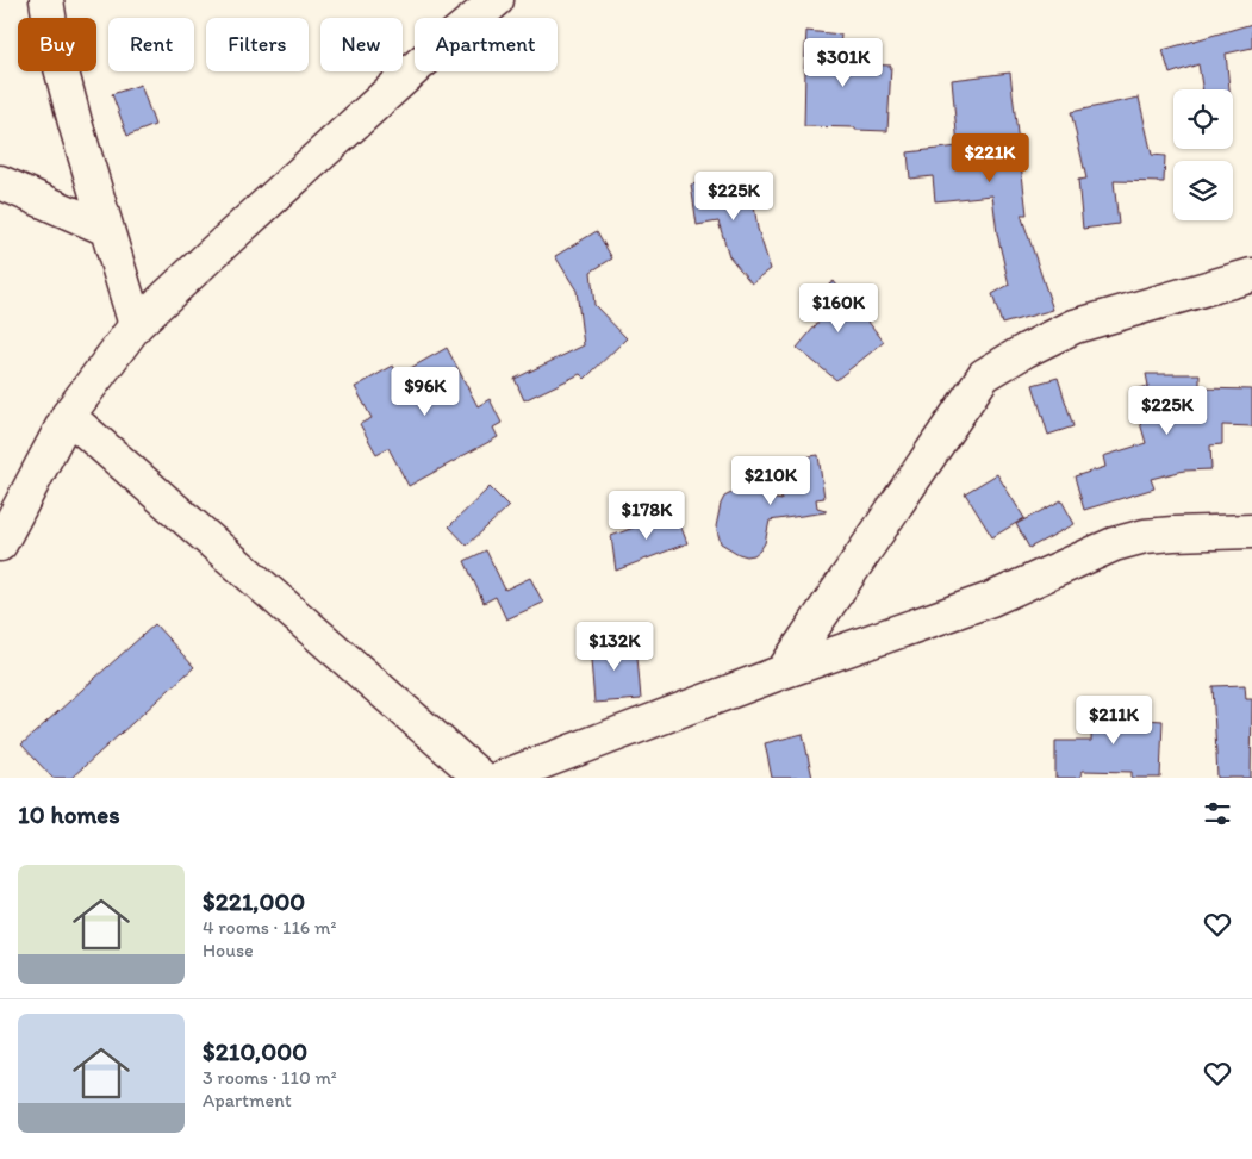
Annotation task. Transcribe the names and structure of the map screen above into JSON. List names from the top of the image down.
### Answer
{
  "page": {
    "chip": [
      "Buy",
      "Rent",
      "Filters",
      "New",
      "Apartment"
    ],
    "price": [
      "$301K",
      "$221K",
      "$225K",
      "$160K",
      "$96K",
      "$225K",
      "$210K",
      "$178K",
      "$132K",
      "$211K"
    ],
    "heading": "10 homes",
    "list": [
      {
        "name": "$221,000",
        "note": "4 rooms · 116 m² · House"
      },
      {
        "name": "$210,000",
        "note": "3 rooms · 110 m² · Apartment"
      }
    ]
  }
}
